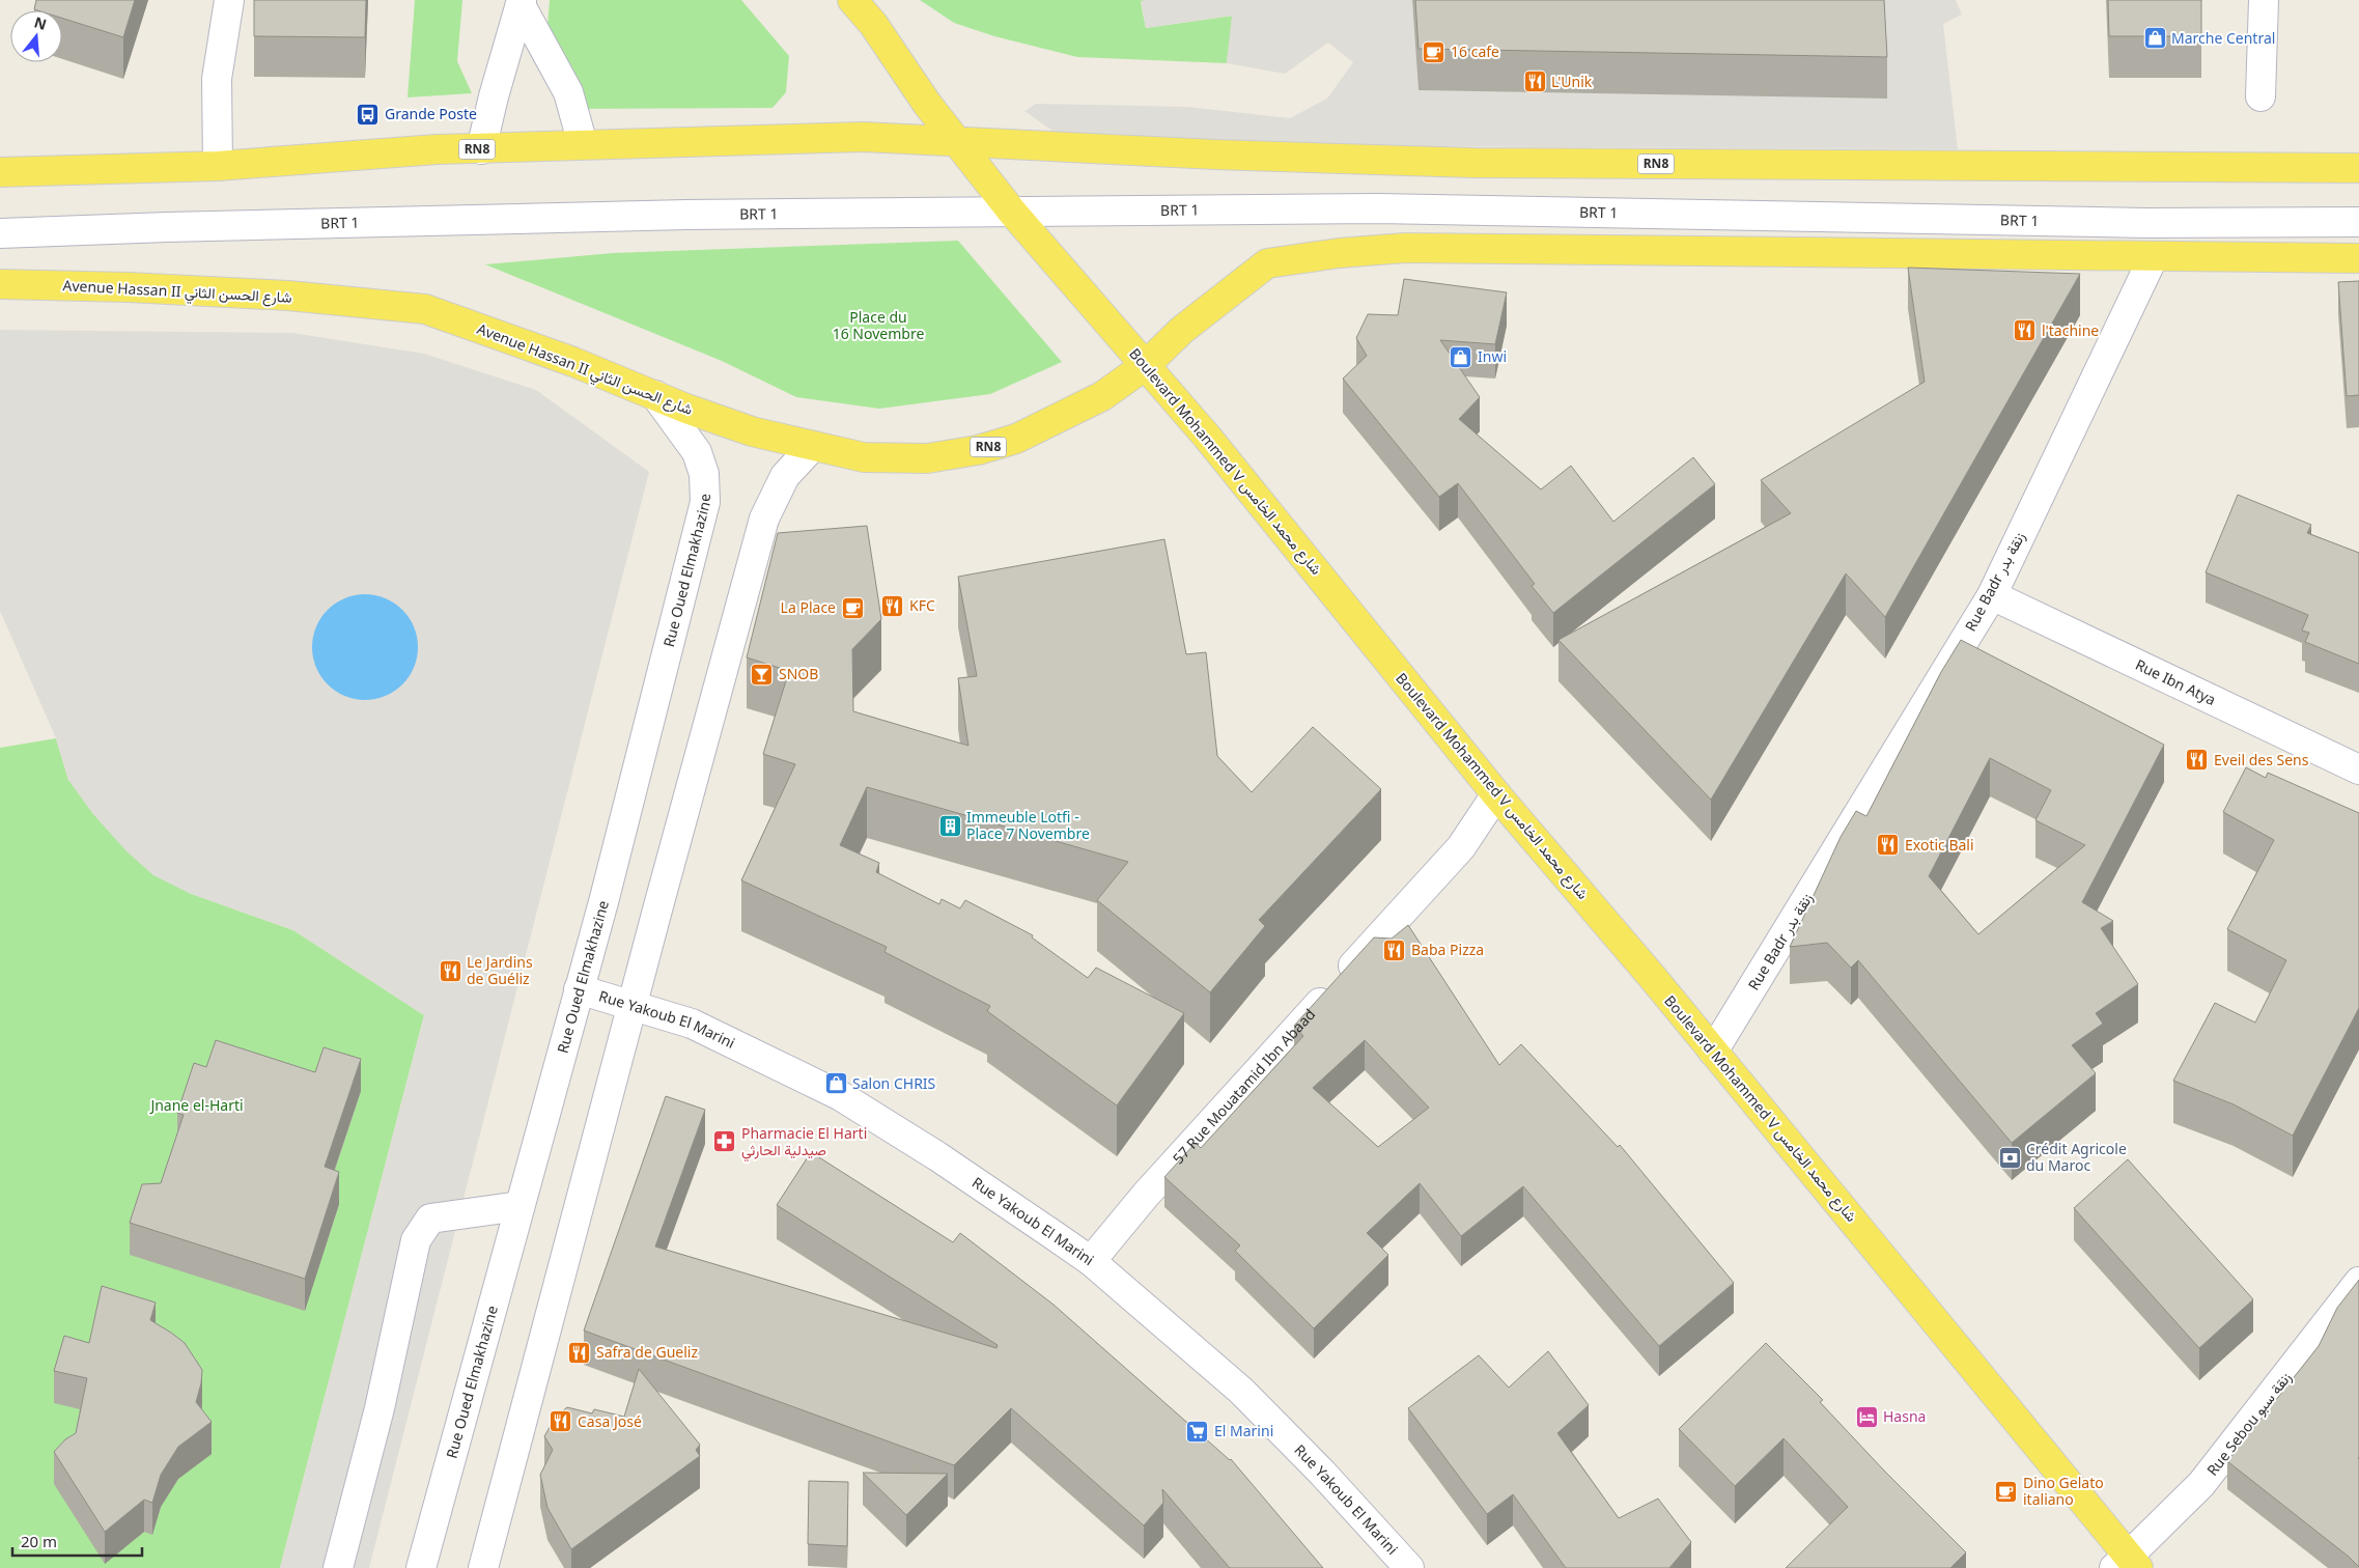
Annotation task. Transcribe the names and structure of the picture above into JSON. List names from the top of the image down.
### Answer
{
  "streets": {
    "main road": ["RN8", "Avenue Hassan II شارع الحسن الثاني", "Boulevard Mohammed V شارع محمد الخامس"],
    "street": [
      "BRT 1",
      "Rue Oued Elmakhazine",
      "Rue Badr زنقة بدر",
      "Rue Ibn Atya",
      "Rue Yakoub El Marini",
      "57 Rue Mouatamid Ibn Abaad",
      "Rue Sebou زنقة سبو"
    ]
  },
  "crossings": [
    ["RN8", "Avenue Hassan II شارع الحسن الثاني"],
    ["RN8", "Boulevard Mohammed V شارع محمد الخامس"],
    ["RN8", "Rue Badr زنقة بدر"],
    ["BRT 1", "Boulevard Mohammed V شارع محمد الخامس"],
    ["Avenue Hassan II شارع الحسن الثاني", "Boulevard Mohammed V شارع محمد الخامس"],
    ["Avenue Hassan II شارع الحسن الثاني", "Rue Oued Elmakhazine"],
    ["Boulevard Mohammed V شارع محمد الخامس", "Rue Badr زنقة بدر"],
    ["Boulevard Mohammed V شارع محمد الخامس", "57 Rue Mouatamid Ibn Abaad"],
    ["Boulevard Mohammed V شارع محمد الخامس", "Rue Sebou زنقة سبو"],
    ["Rue Oued Elmakhazine", "Rue Yakoub El Marini"],
    ["Rue Badr زنقة بدر", "Rue Ibn Atya"],
    ["Rue Yakoub El Marini", "57 Rue Mouatamid Ibn Abaad"]
  ],
  "parks": ["Place du 16 Novembre", "Jnane el-Harti"],
  "places": {
    "shop": ["Marche Central", "Inwi", "Salon CHRIS"],
    "cafe": ["16 cafe", "La Place", "Dino Gelato italiano"],
    "restaurant": [
      "L'Unik",
      "l'tachine",
      "KFC",
      "Eveil des Sens",
      "Exotic Bali",
      "Baba Pizza",
      "Le Jardins de Guéliz",
      "Safra de Gueliz",
      "Casa José"
    ],
    "bus stop": ["Grande Poste"],
    "bar": ["SNOB"],
    "building": ["Immeuble Lotfi - Place 7 Novembre"],
    "pharmacy": ["Pharmacie El Harti صيدلية الحارثي"],
    "bank": ["Crédit Agricole du Maroc"],
    "hotel": ["Hasna"],
    "supermarket": ["El Marini"]
  },
  "scale_bar": "20 m",
  "north": "top"
}
